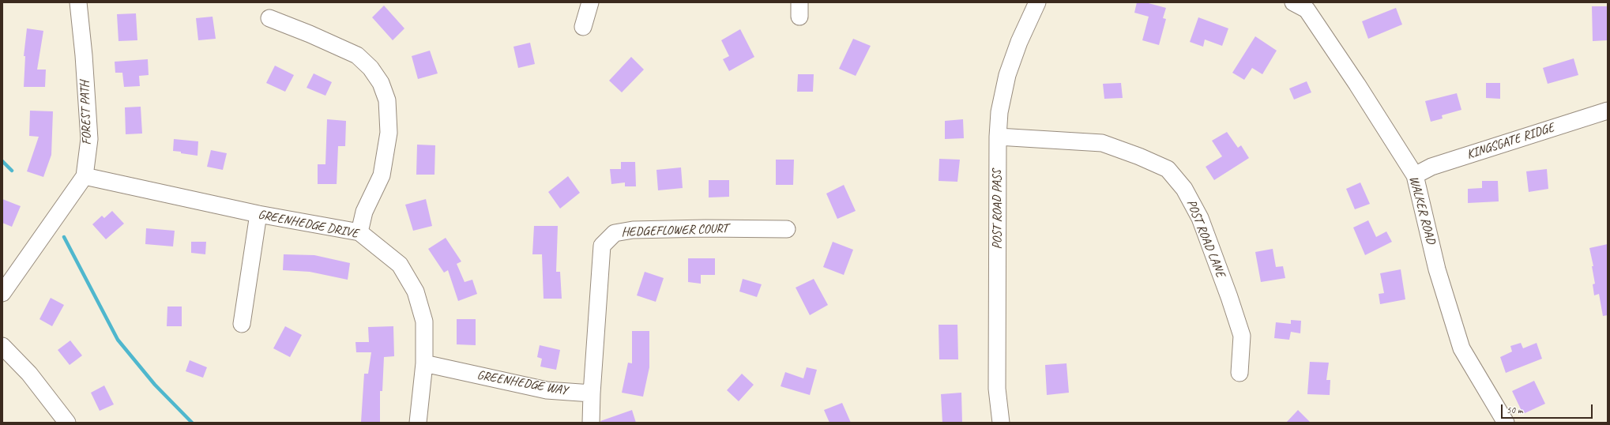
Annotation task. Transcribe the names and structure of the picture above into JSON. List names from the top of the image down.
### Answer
{
  "streets": {
    "street": [
      "FOREST PATH",
      "KINGSGATE RIDGE",
      "POST ROAD PASS",
      "WALKER ROAD",
      "GREENHEDGE DRIVE",
      "HEDGEFLOWER COURT",
      "POST ROAD LANE",
      "GREENHEDGE WAY"
    ]
  },
  "crossings": [
    ["FOREST PATH", "GREENHEDGE DRIVE"],
    ["KINGSGATE RIDGE", "WALKER ROAD"],
    ["POST ROAD PASS", "POST ROAD LANE"],
    ["GREENHEDGE DRIVE", "GREENHEDGE WAY"],
    ["HEDGEFLOWER COURT", "GREENHEDGE WAY"]
  ],
  "scale_bar": "50 m"
}
